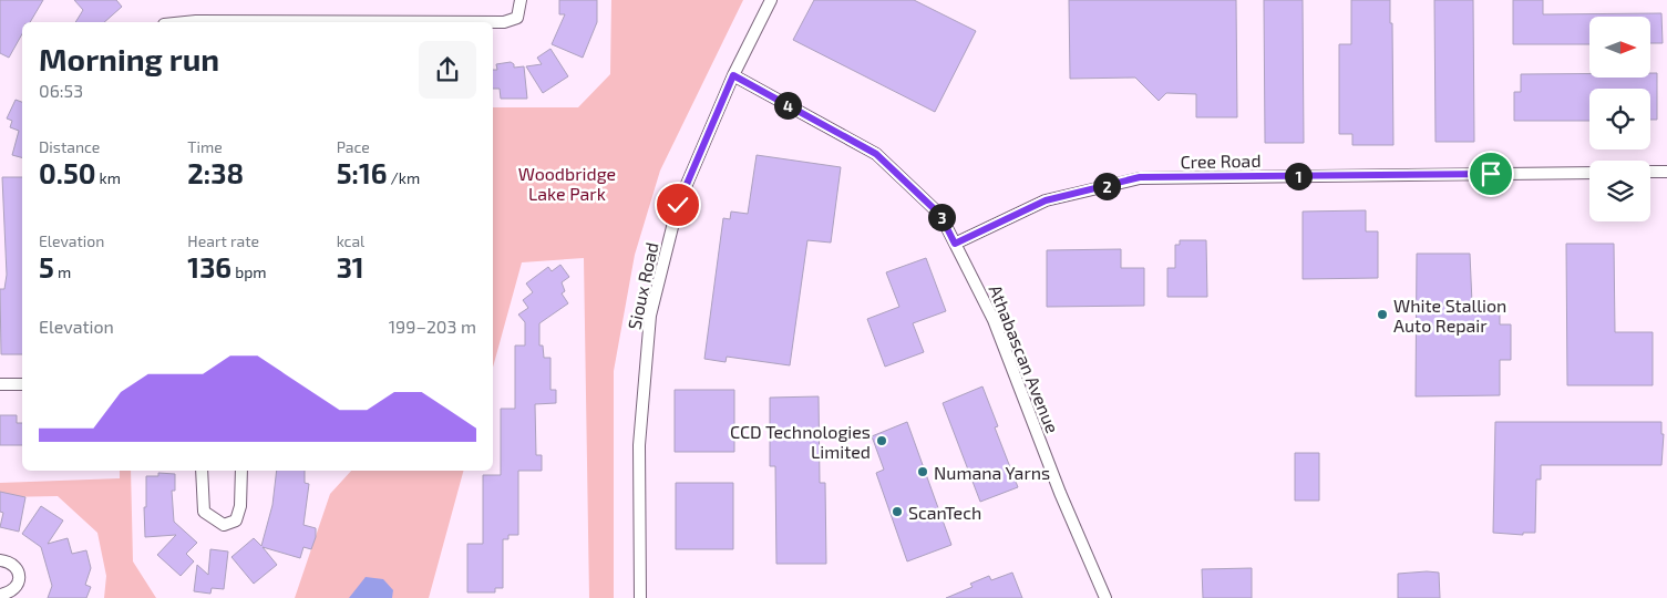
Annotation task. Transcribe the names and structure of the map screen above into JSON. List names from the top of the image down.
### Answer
{
  "streets": {
    "street": ["Cree Road", "Sioux Road", "Athabascan Avenue"]
  },
  "crossings": [
    ["Cree Road", "Athabascan Avenue"],
    ["Sioux Road", "Athabascan Avenue"]
  ],
  "parks": ["Woodbridge Lake Park"],
  "places": [
    "White Stallion Auto Repair",
    "CCD Technologies Limited",
    "Numana Yarns",
    "ScanTech"
  ],
  "north": "right",
  "page": {
    "heading": ["Morning run", "06:53"],
    "pins": [
      "4",
      "1",
      "2",
      "3"
    ],
    "stats": [
      ["Distance", "0.50 km"],
      ["Time", "2:38"],
      ["Pace", "5:16 /km"],
      ["Elevation", "5 m"],
      ["Heart rate", "136 bpm"],
      ["kcal", "31"]
    ],
    "chart": ["Elevation", "199–203 m"]
  }
}
